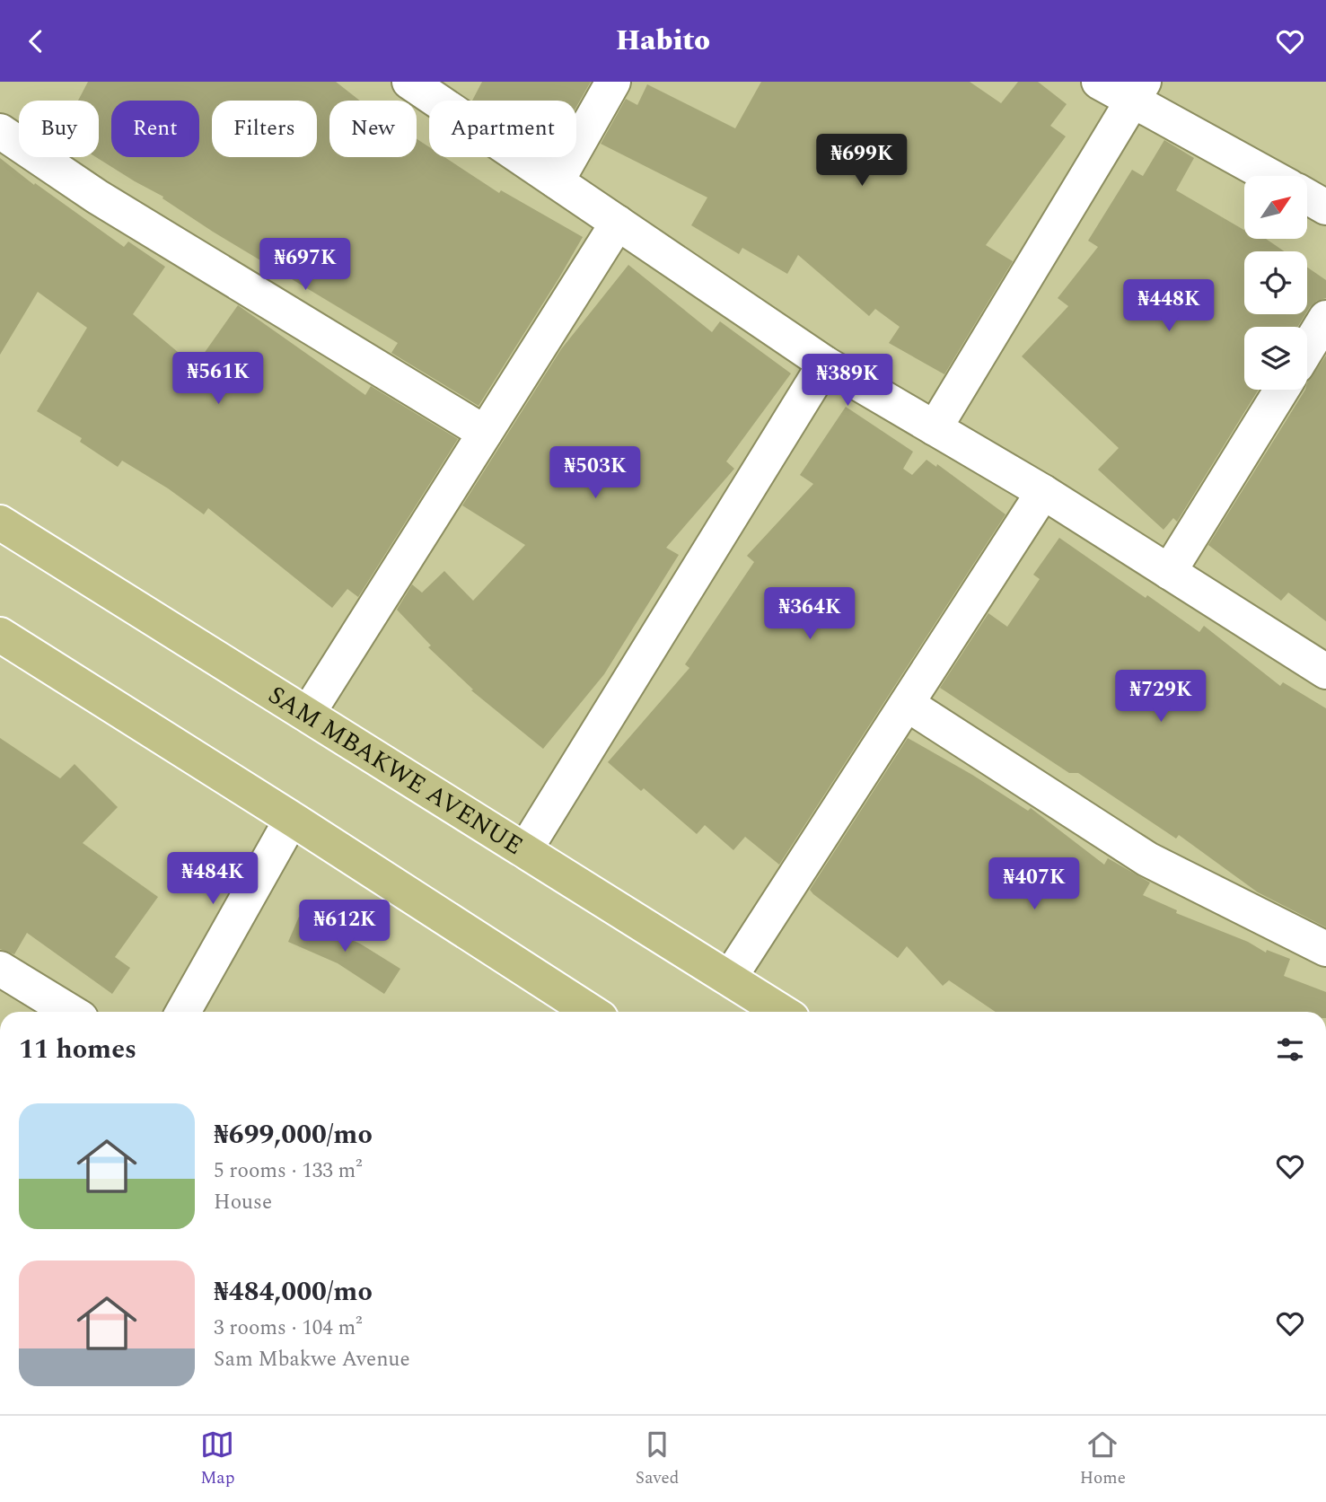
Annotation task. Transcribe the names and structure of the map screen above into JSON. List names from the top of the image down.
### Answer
{
  "streets": {
    "main road": ["SAM MBAKWE AVENUE"]
  },
  "north": "top right",
  "page": {
    "header": "Habito",
    "chip": [
      "Buy",
      "Rent",
      "Filters",
      "New",
      "Apartment"
    ],
    "price": [
      "₦699K",
      "₦697K",
      "₦448K",
      "₦561K",
      "₦389K",
      "₦503K",
      "₦364K",
      "₦729K",
      "₦484K",
      "₦407K",
      "₦612K"
    ],
    "heading": "11 homes",
    "list": [
      {
        "name": "₦699,000/mo",
        "note": "5 rooms · 133 m² · House"
      },
      {
        "name": "₦484,000/mo",
        "note": "3 rooms · 104 m² · Sam Mbakwe Avenue"
      }
    ],
    "tabs": ["Map", "Saved", "Home"]
  }
}
